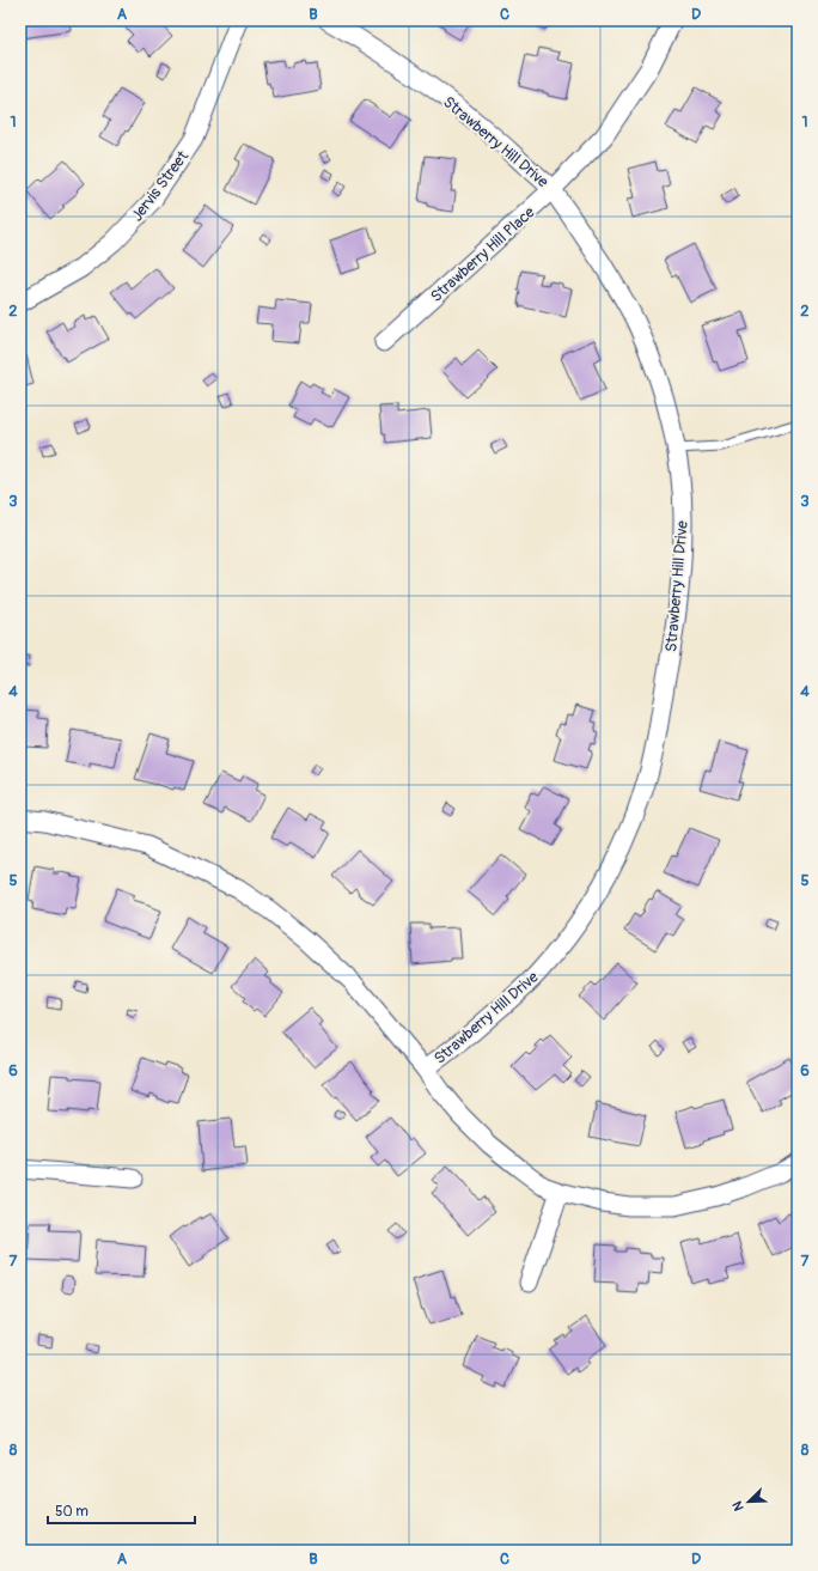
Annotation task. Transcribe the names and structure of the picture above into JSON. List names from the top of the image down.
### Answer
{
  "streets": {
    "street": ["Strawberry Hill Drive", "Jervis Street", "Strawberry Hill Place"]
  },
  "crossings": [
    ["Strawberry Hill Drive", "Strawberry Hill Place"]
  ],
  "scale_bar": "50 m",
  "north": "bottom left",
  "grid": {
    "columns": [
      "A",
      "B",
      "C",
      "D"
    ],
    "rows": [
      "1",
      "2",
      "3",
      "4",
      "5",
      "6",
      "7",
      "8"
    ]
  }
}
